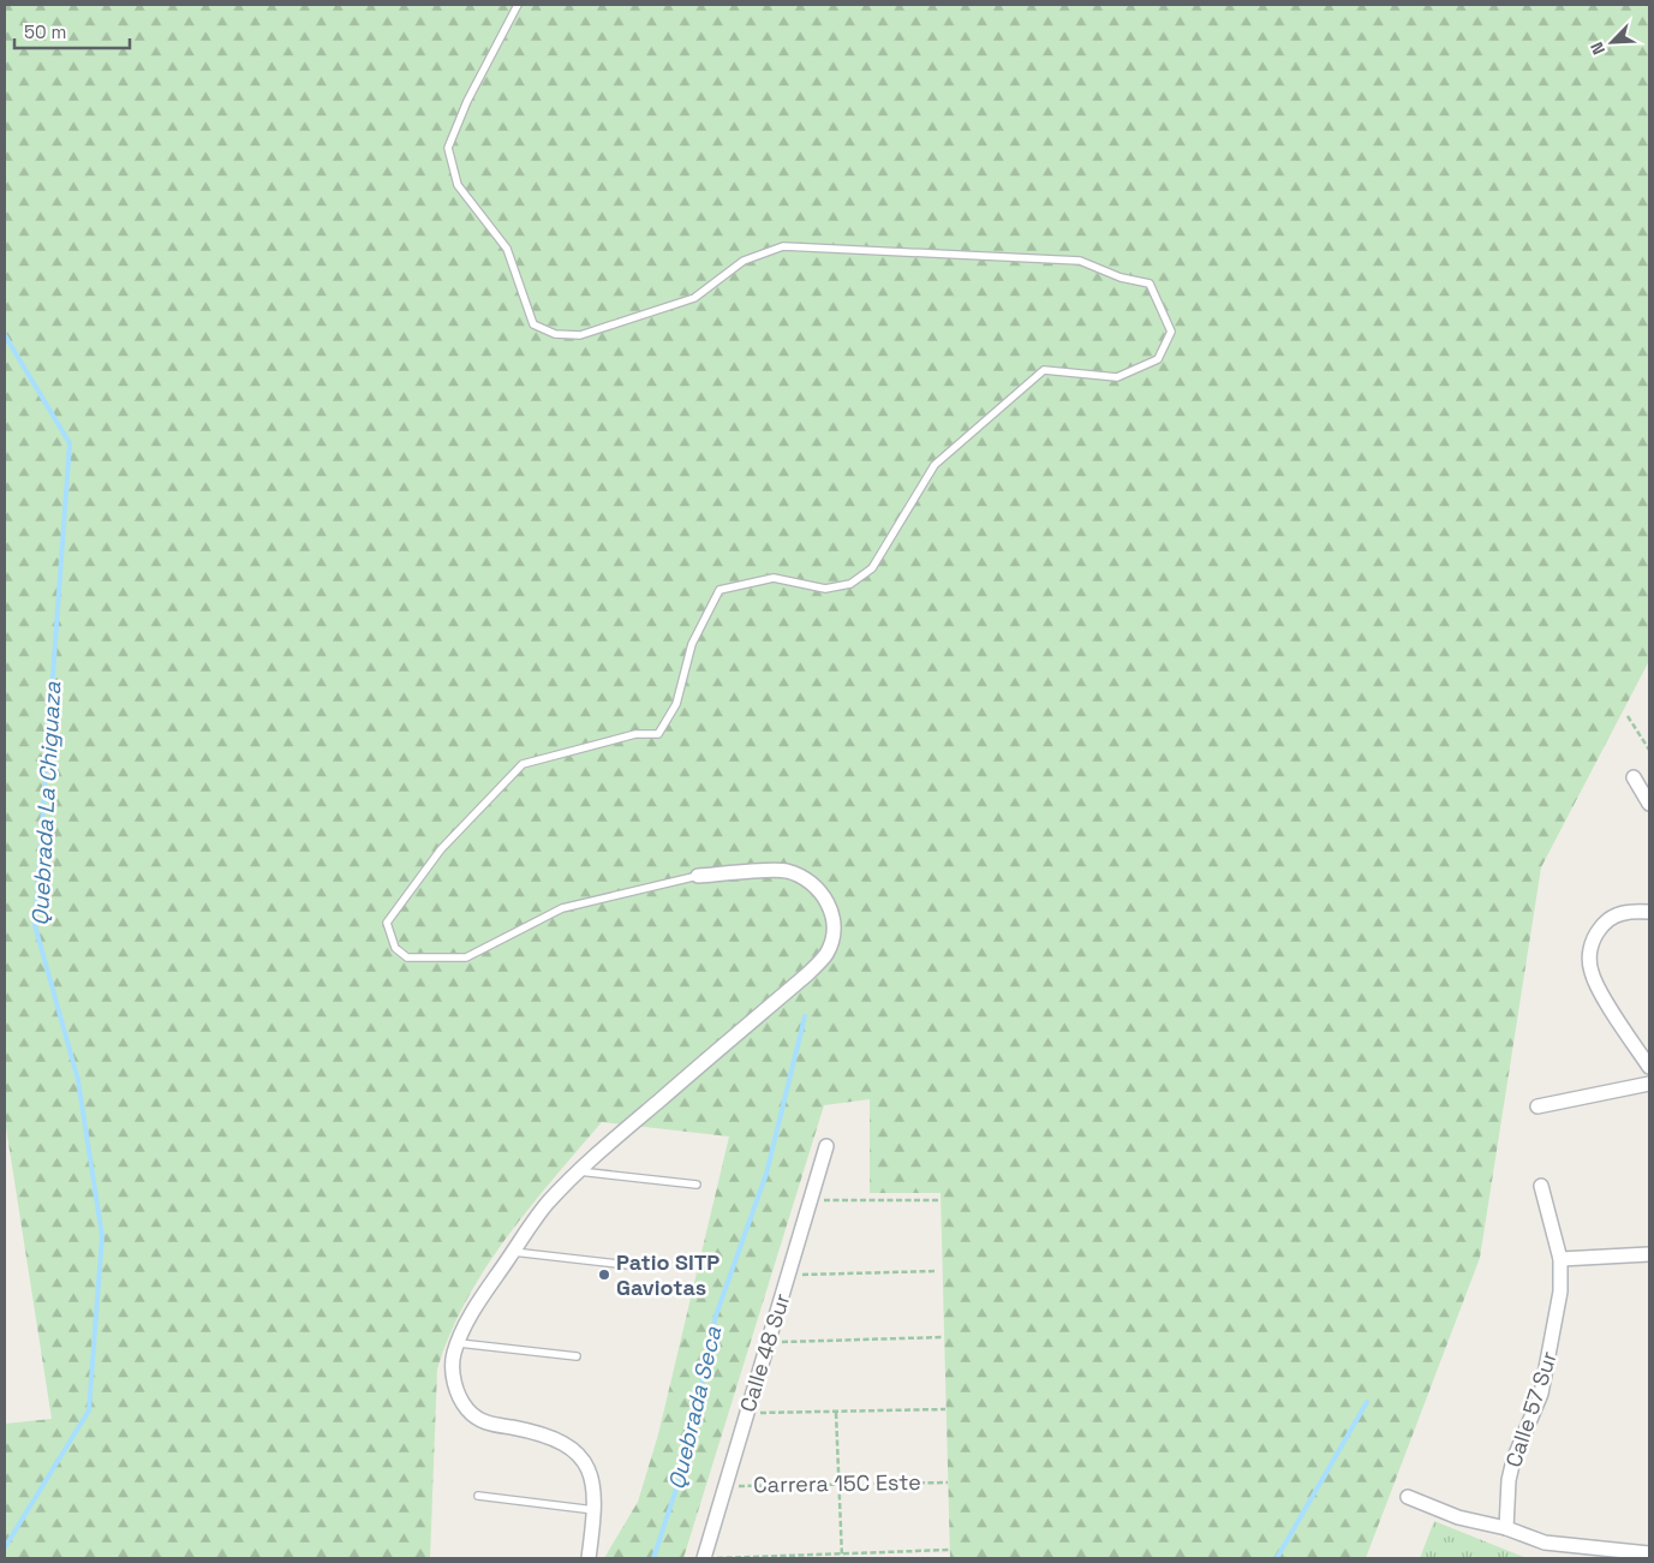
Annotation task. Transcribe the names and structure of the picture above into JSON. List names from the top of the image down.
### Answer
{
  "streets": {
    "street": ["Calle 48 Sur", "Calle 57 Sur"],
    "path": ["Carrera 15C Este"]
  },
  "crossings": [
    ["Calle 48 Sur", "Carrera 15C Este"]
  ],
  "water": ["Quebrada La Chiguaza", "Quebrada Seca"],
  "places": ["Patio SITP Gaviotas"],
  "scale_bar": "50 m",
  "north": "bottom left"
}
